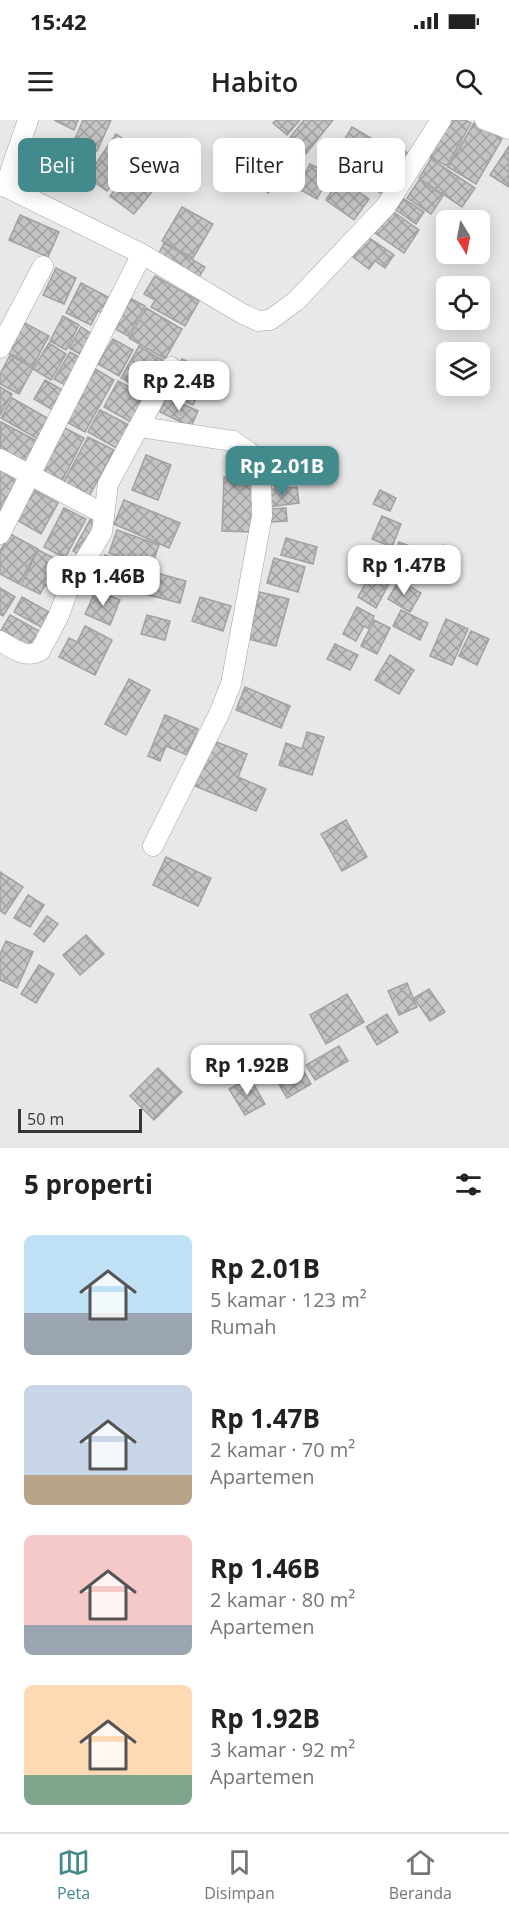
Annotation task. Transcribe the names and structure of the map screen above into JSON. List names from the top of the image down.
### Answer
{
  "scale_bar": "50 m",
  "north": "bottom",
  "page": {
    "status": "15:42",
    "header": "Habito",
    "chip": [
      "Beli",
      "Sewa",
      "Filter",
      "Baru"
    ],
    "price": [
      "Rp 2.4B",
      "Rp 2.01B",
      "Rp 1.47B",
      "Rp 1.46B",
      "Rp 1.92B"
    ],
    "scale": "50 m",
    "heading": "5 properti",
    "list": [
      {
        "name": "Rp 2.01B",
        "note": "5 kamar · 123 m² · Rumah"
      },
      {
        "name": "Rp 1.47B",
        "note": "2 kamar · 70 m² · Apartemen"
      },
      {
        "name": "Rp 1.46B",
        "note": "2 kamar · 80 m² · Apartemen"
      },
      {
        "name": "Rp 1.92B",
        "note": "3 kamar · 92 m² · Apartemen"
      }
    ],
    "tabs": ["Peta", "Disimpan", "Beranda"]
  }
}
